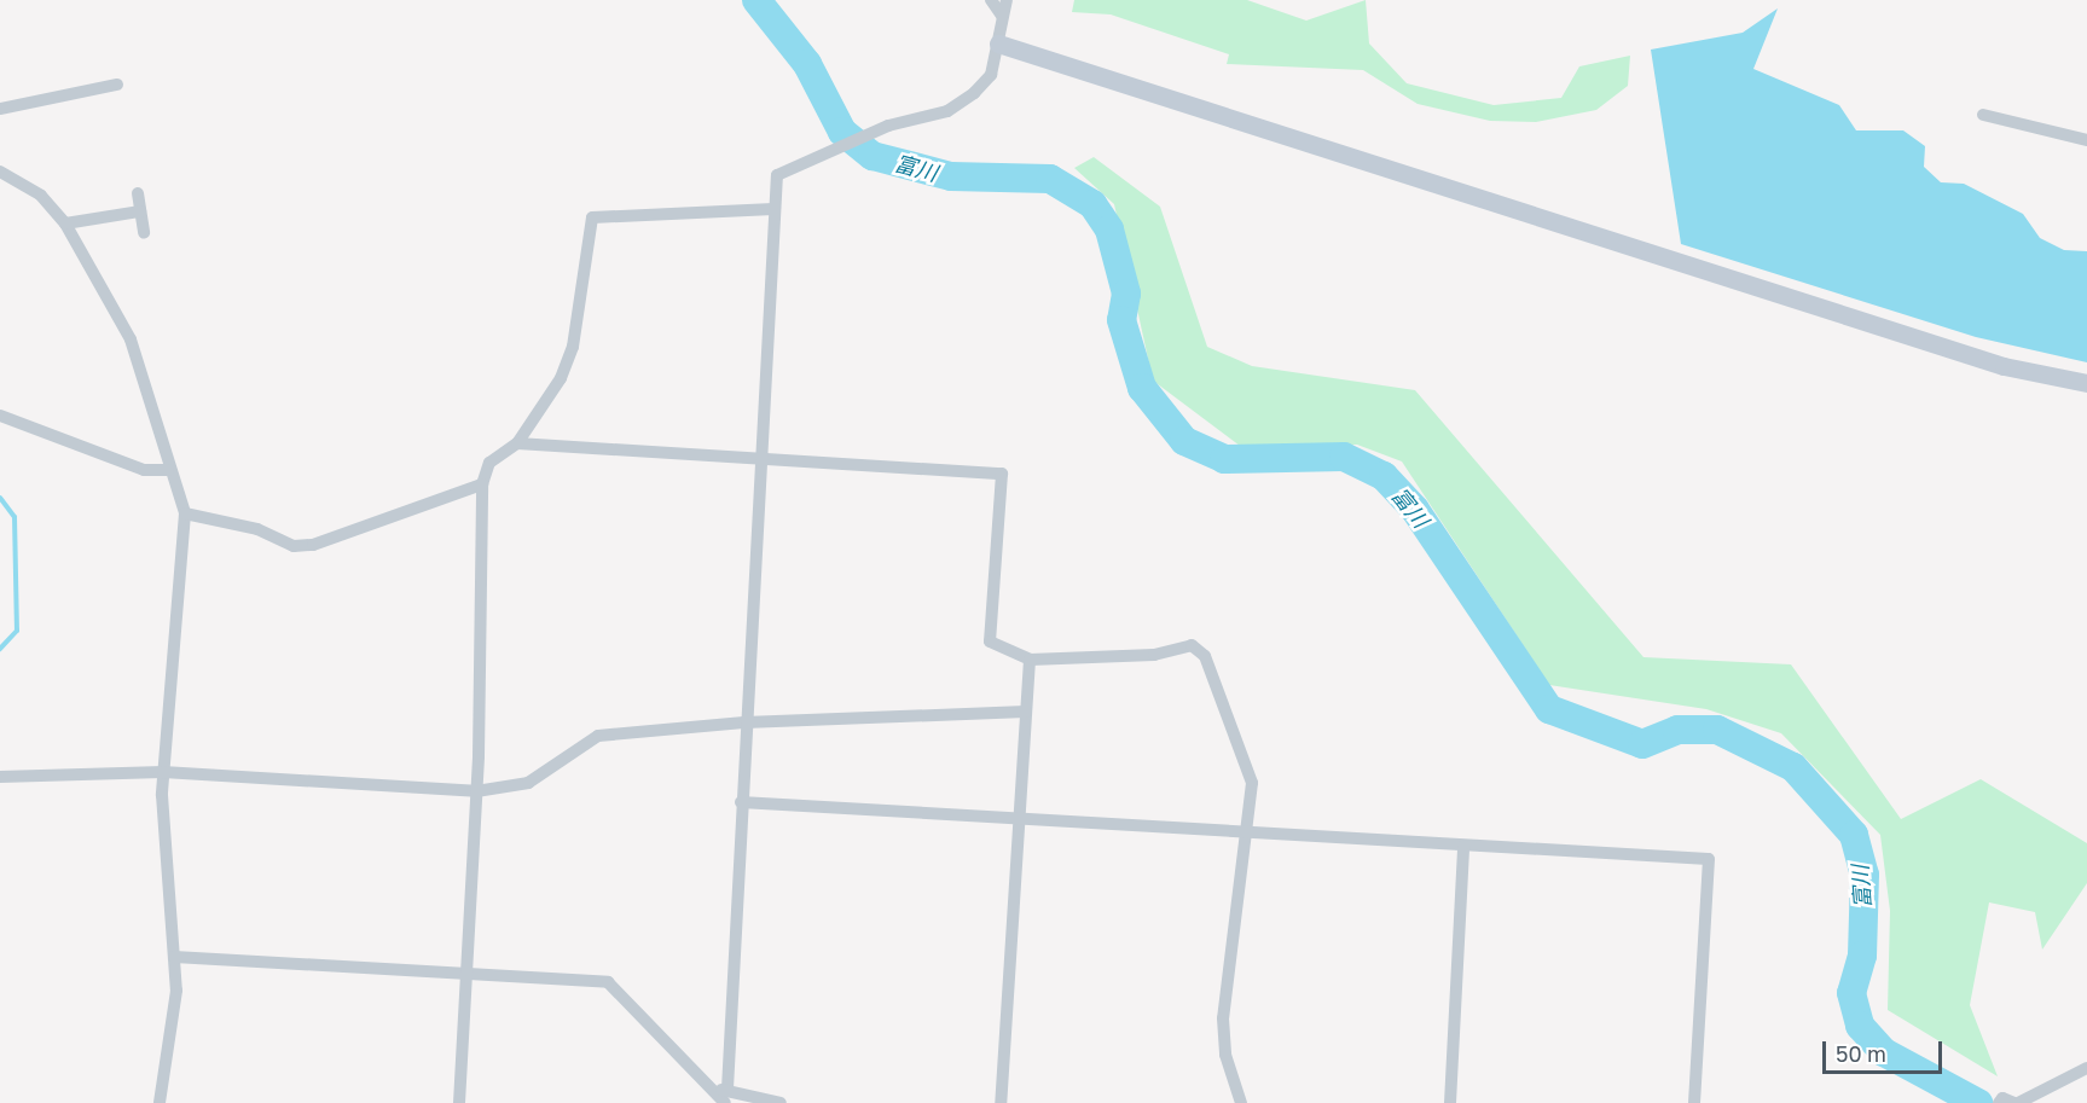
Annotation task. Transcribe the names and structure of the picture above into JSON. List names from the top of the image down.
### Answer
{
  "water": ["富川"],
  "scale_bar": "50 m"
}
